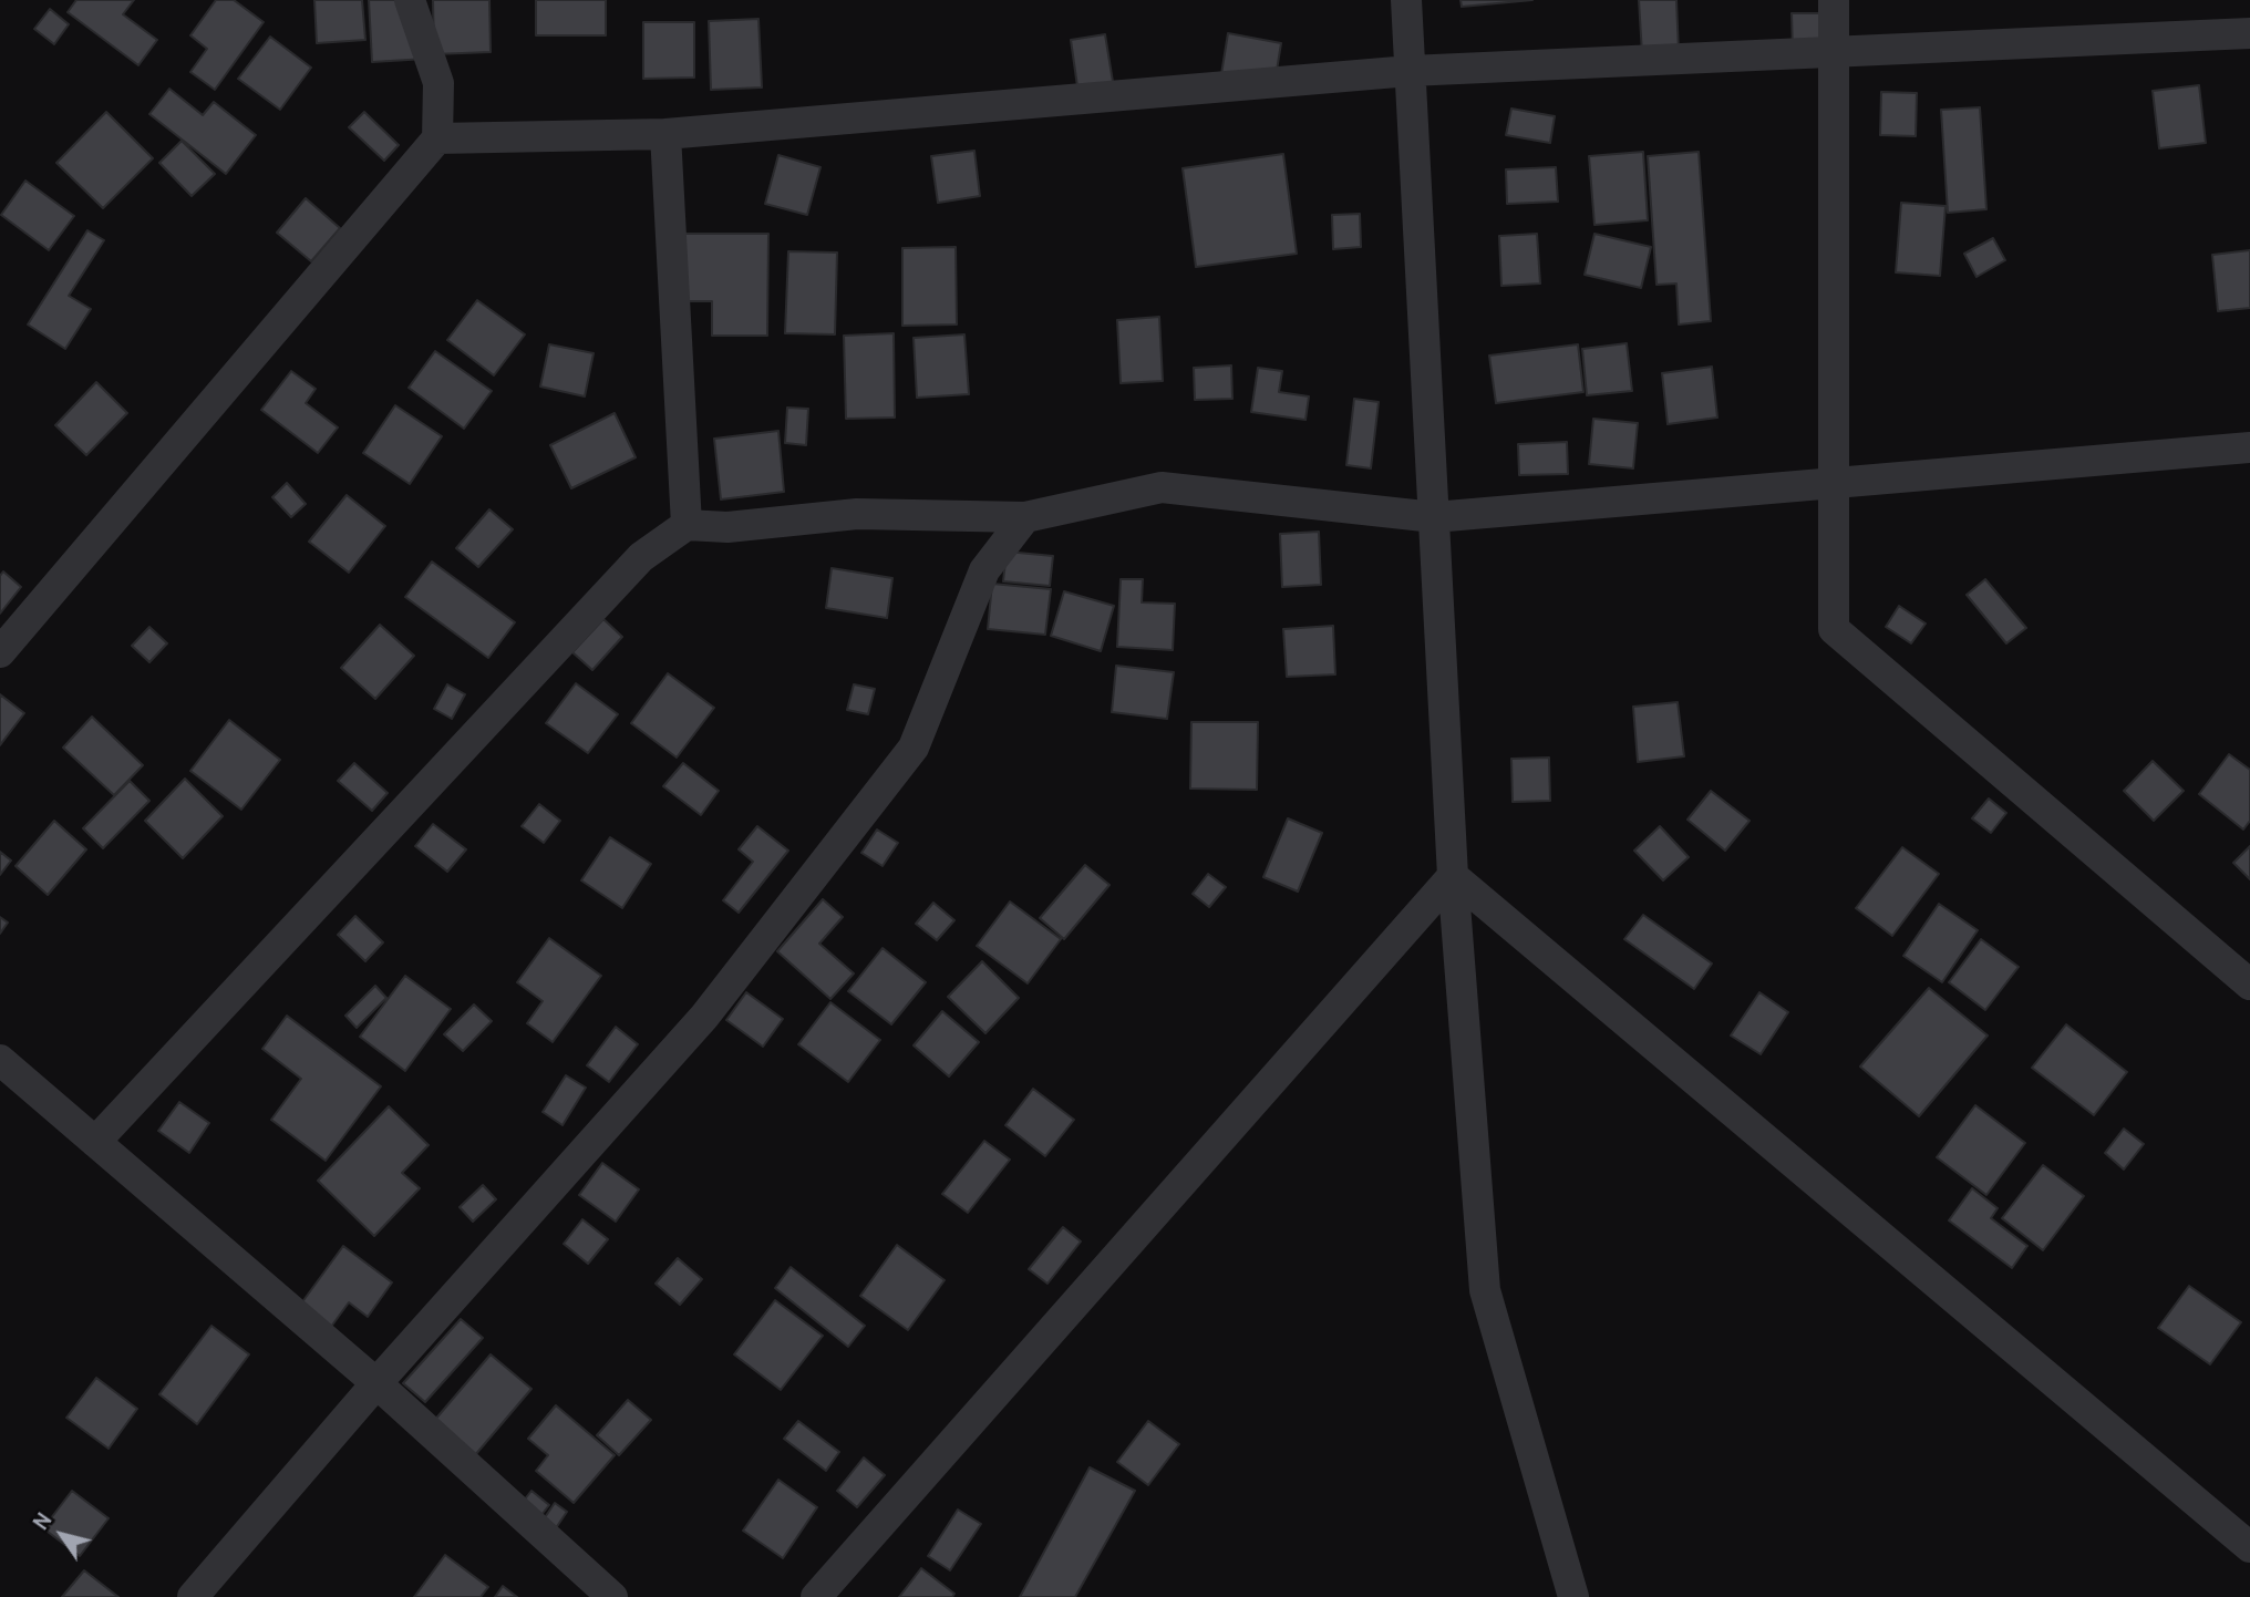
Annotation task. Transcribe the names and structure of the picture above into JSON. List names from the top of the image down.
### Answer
{
  "north": "top left"
}
